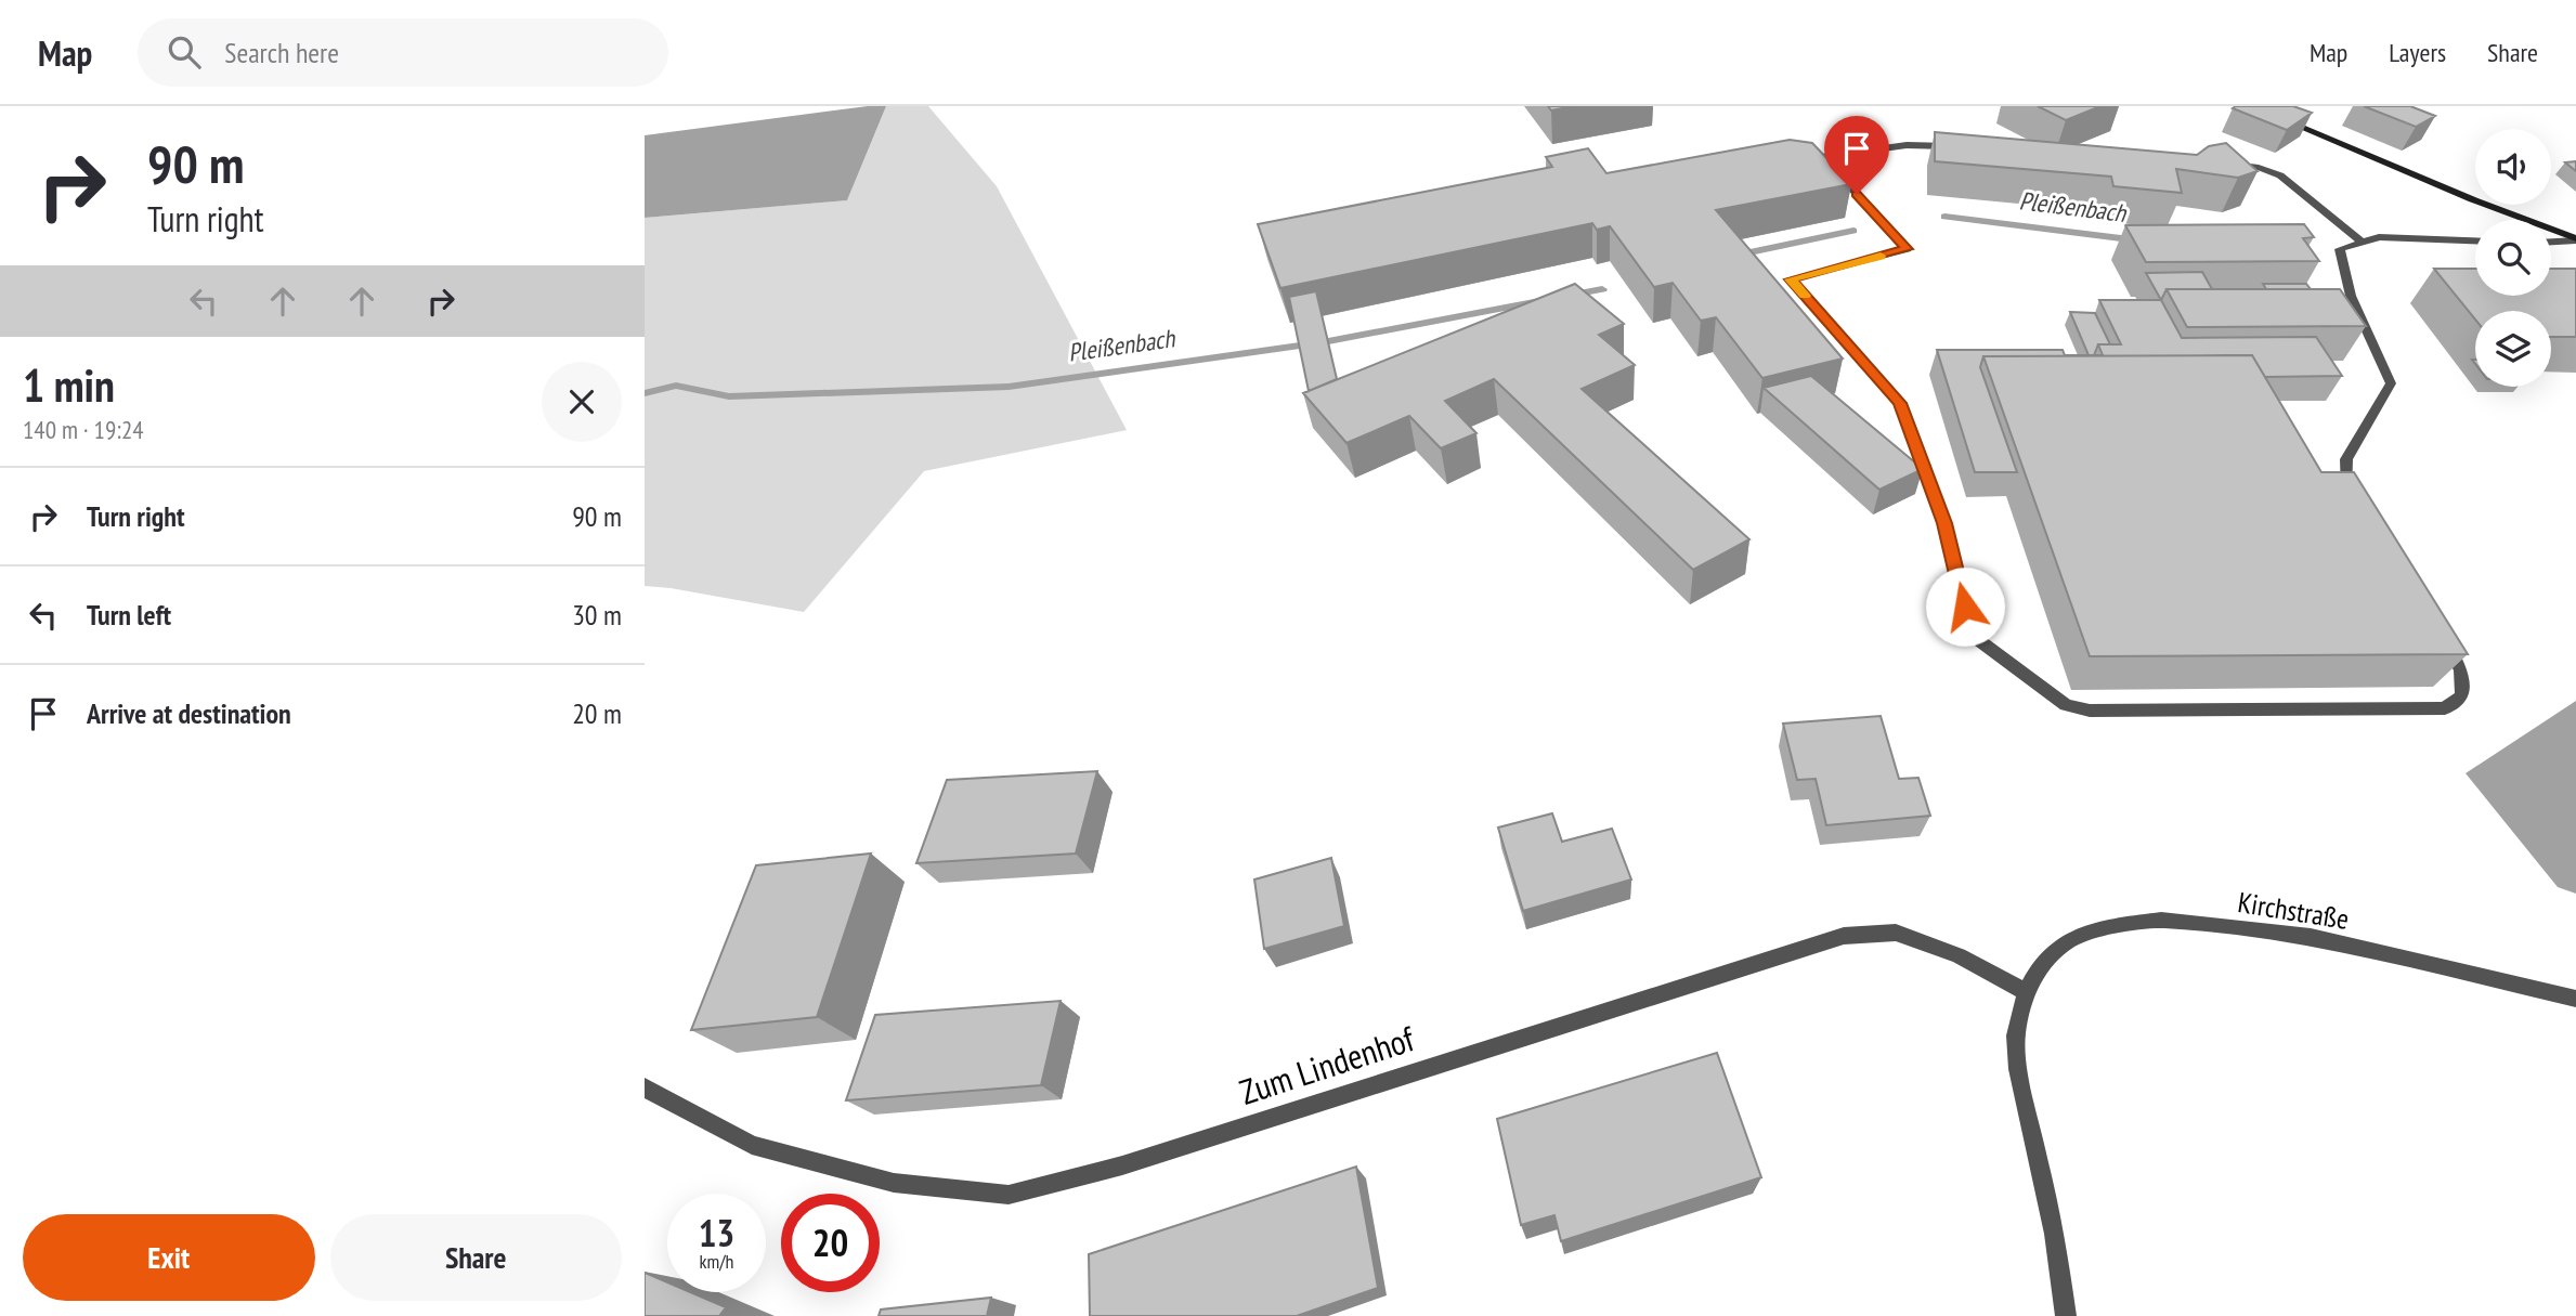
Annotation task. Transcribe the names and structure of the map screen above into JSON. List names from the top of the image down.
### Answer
{
  "streets": {
    "street": ["Kirchstraße", "Zum Lindenhof"]
  },
  "crossings": [
    ["Kirchstraße", "Zum Lindenhof"]
  ],
  "water": ["Pleißenbach"],
  "page": {
    "header": "Map",
    "search": "Search here",
    "nav": ["Map", "Layers", "Share"],
    "turn": ["90 m", "Turn right"],
    "heading": ["1 min", "140 m · 19:24"],
    "list": [
      {
        "name": "Turn right",
        "value": "90 m"
      },
      {
        "name": "Turn left",
        "value": "30 m"
      },
      {
        "name": "Arrive at destination",
        "value": "20 m"
      }
    ],
    "speed": "13 km/h",
    "limit": "20",
    "buttons": ["Exit", "Share"]
  }
}
